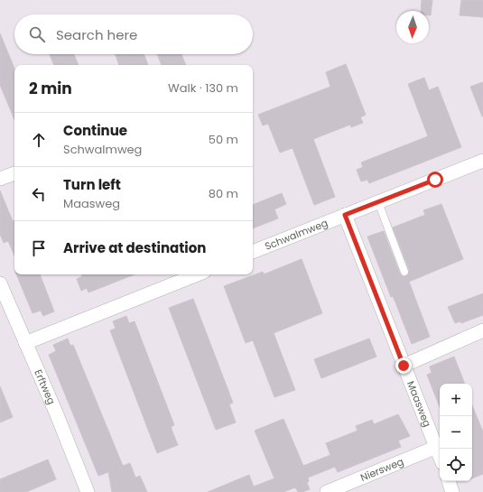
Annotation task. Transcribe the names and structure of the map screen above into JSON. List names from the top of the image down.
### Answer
{
  "streets": {
    "street": [
      "Schwalmweg",
      "Erftweg",
      "Maasweg",
      "Niersweg"
    ]
  },
  "crossings": [
    ["Schwalmweg", "Maasweg"],
    ["Maasweg", "Niersweg"]
  ],
  "north": "bottom",
  "page": {
    "search": "Search here",
    "heading": ["2 min", "Walk · 130 m"],
    "list": [
      ["Continue", "Schwalmweg", "50 m"],
      ["Turn left", "Maasweg", "80 m"],
      "Arrive at destination"
    ],
    "map_buttons": ["+", "−"]
  }
}
